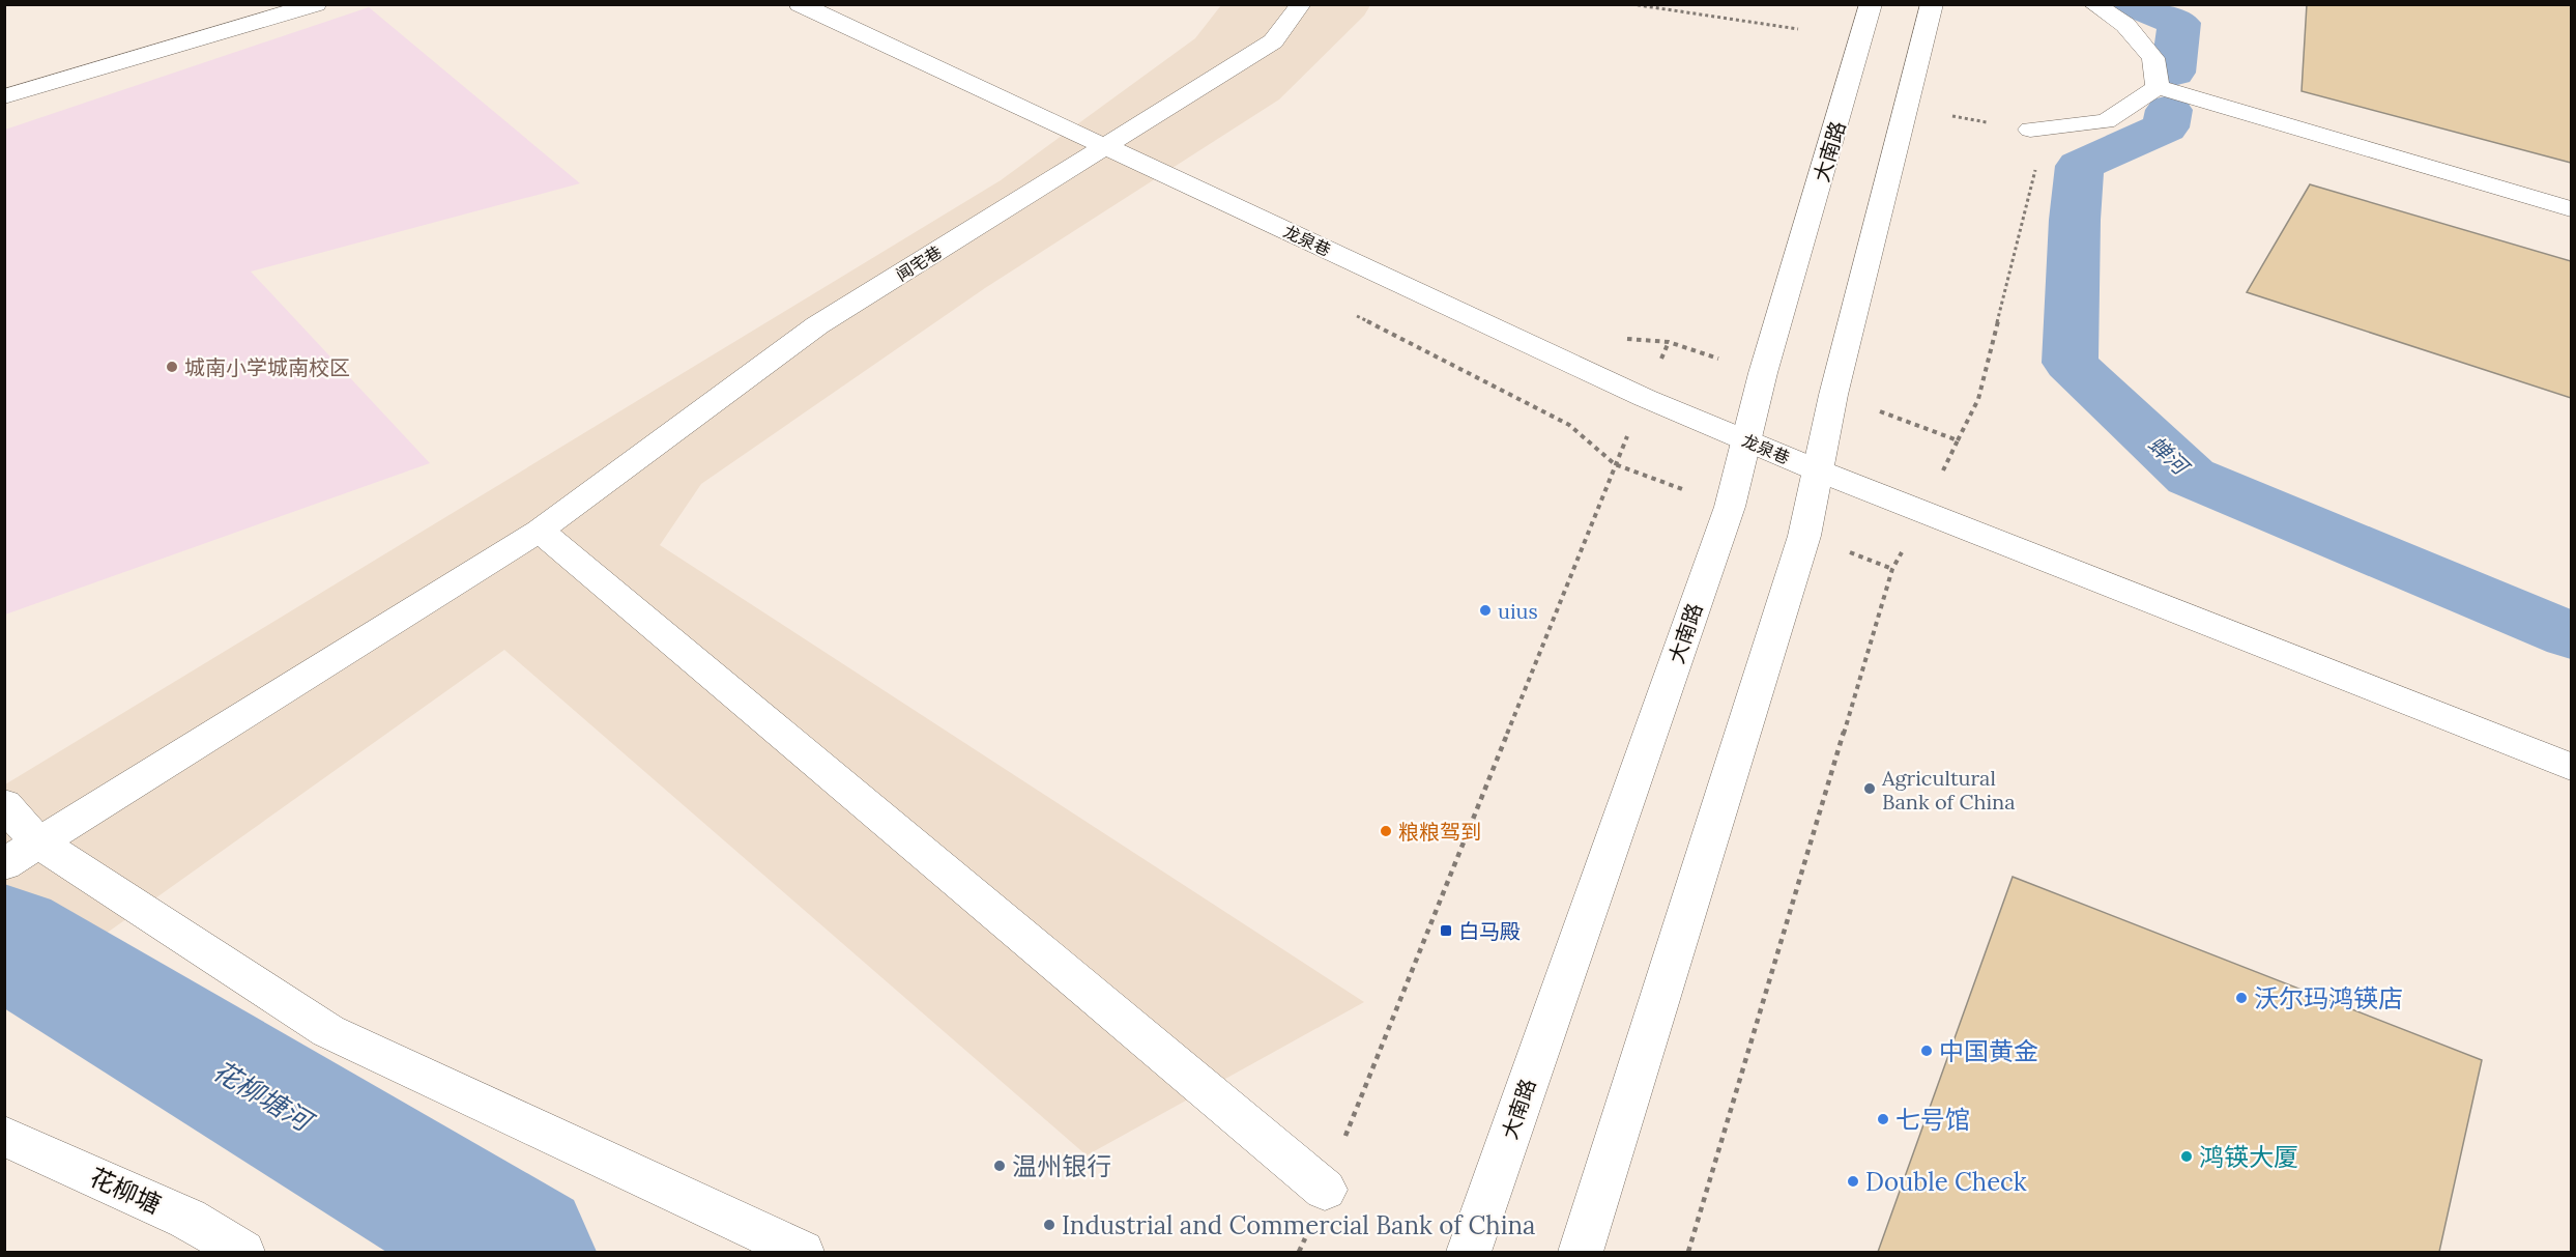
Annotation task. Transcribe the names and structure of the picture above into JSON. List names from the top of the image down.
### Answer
{
  "streets": {
    "street": [
      "大南路",
      "龙泉巷",
      "闻宅巷",
      "花柳塘"
    ]
  },
  "crossings": [
    ["大南路", "龙泉巷"],
    ["龙泉巷", "闻宅巷"]
  ],
  "water": ["蝉河", "花柳塘河"],
  "places": {
    "other": [
      "城南小学城南校区",
      "uius",
      "Agricultural Bank of China",
      "粮粮驾到",
      "沃尔玛鸿锳店",
      "中国黄金",
      "七号馆",
      "鸿锳大厦",
      "温州银行",
      "Double Check",
      "Industrial and Commercial Bank of China"
    ],
    "transit": ["白马殿"]
  }
}
